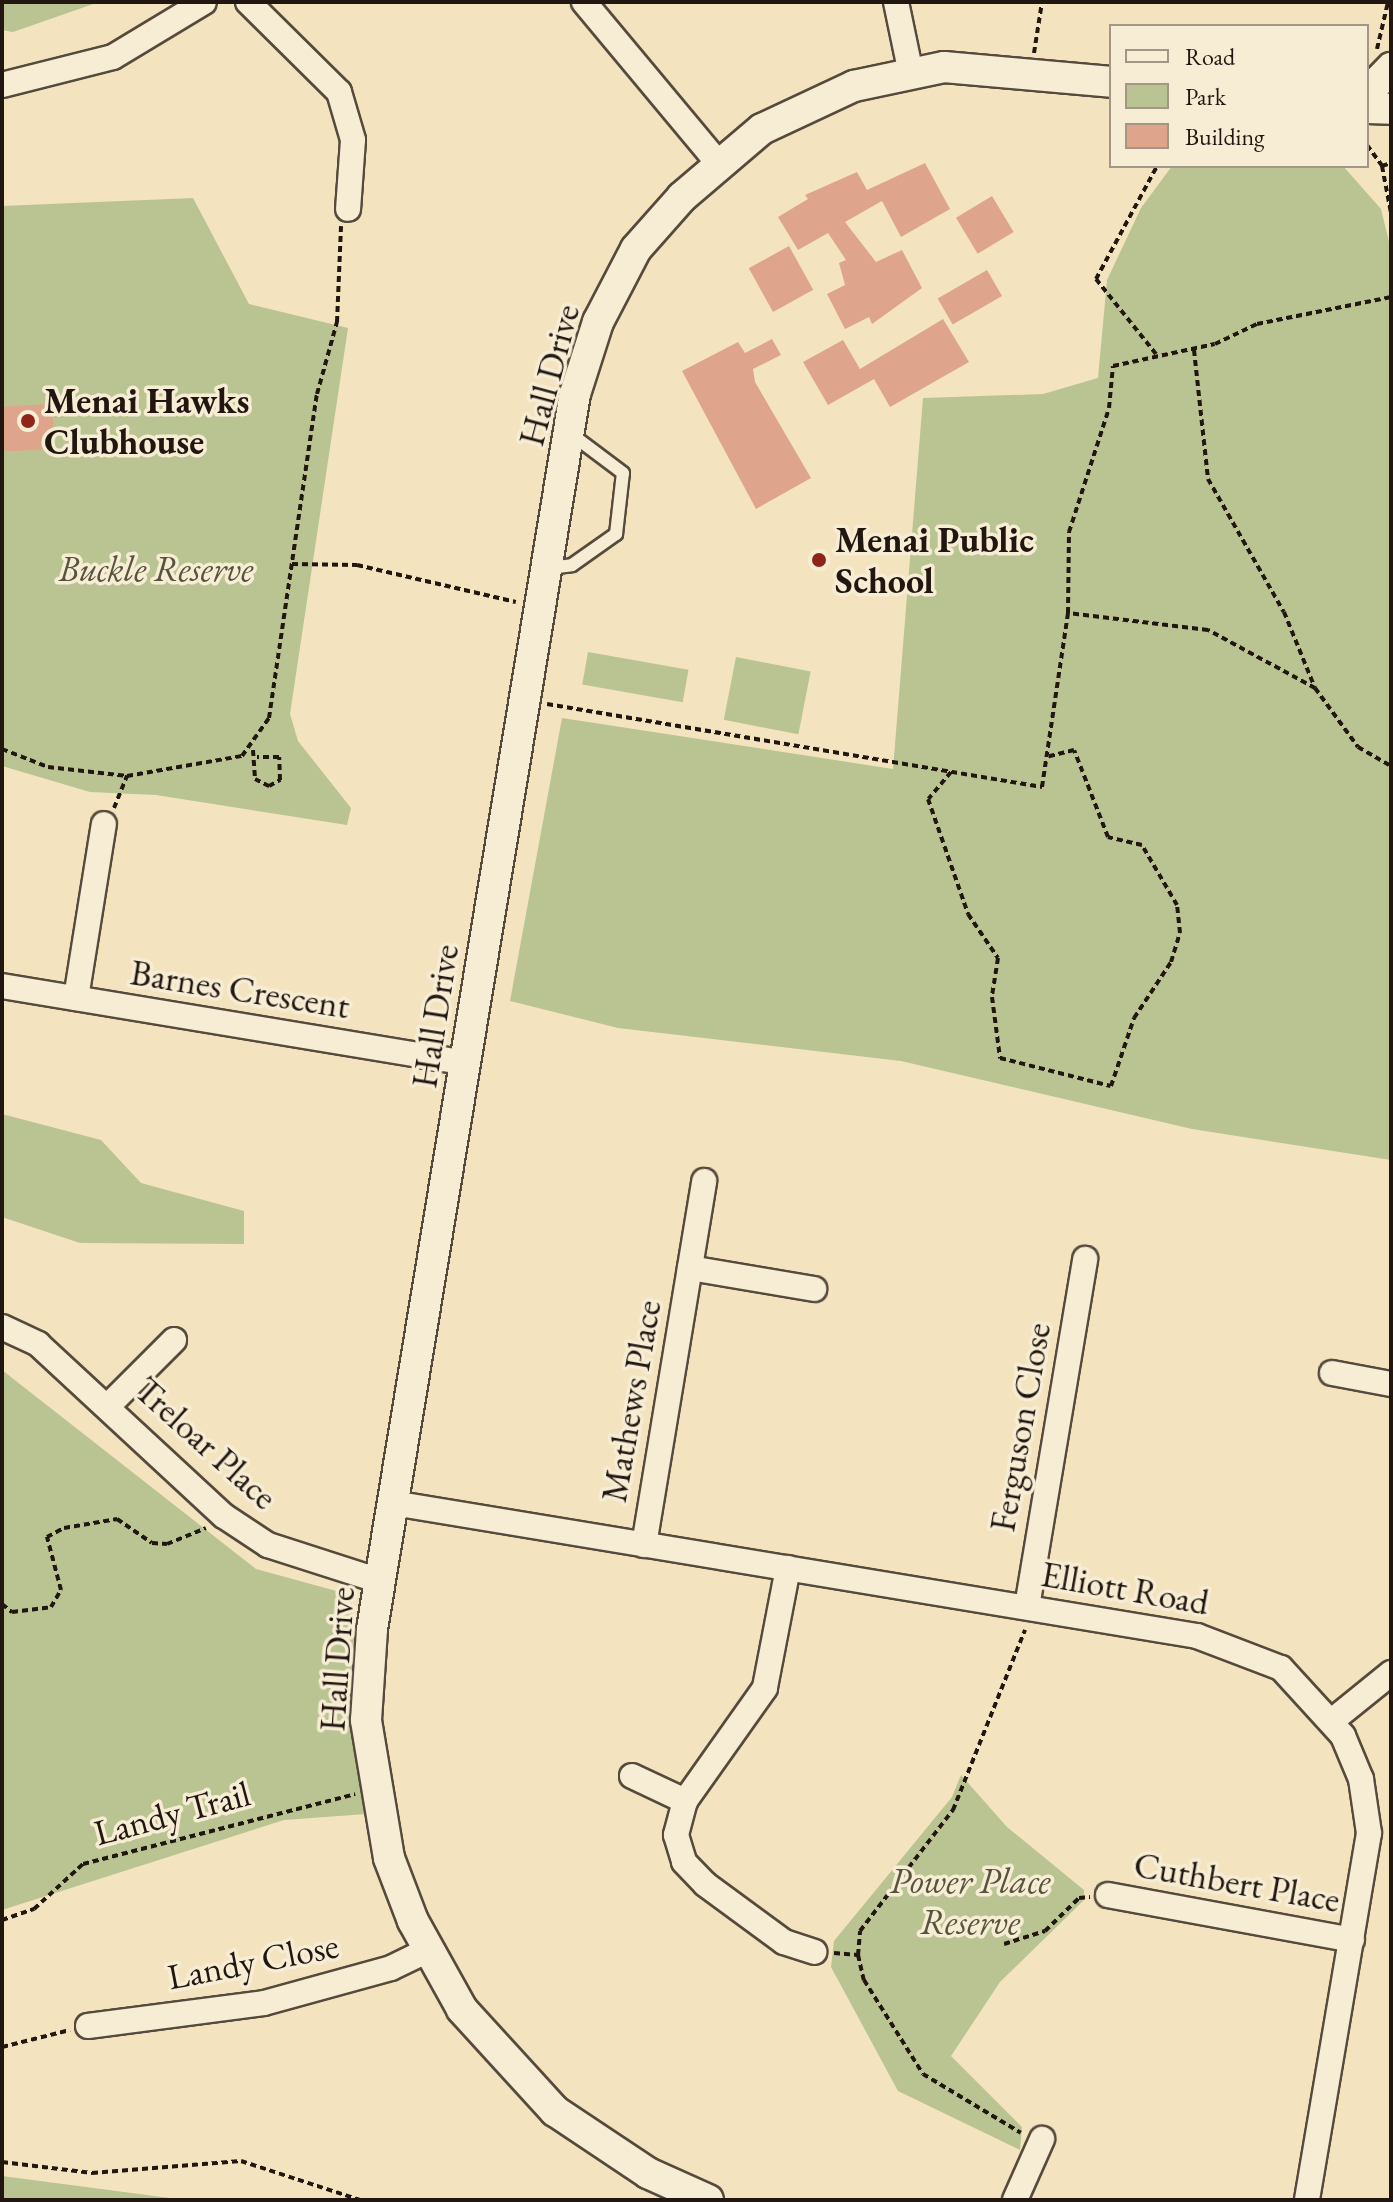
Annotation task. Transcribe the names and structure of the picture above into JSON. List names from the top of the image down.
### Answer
{
  "streets": {
    "street": [
      "Hall Drive",
      "Barnes Crescent",
      "Mathews Place",
      "Ferguson Close",
      "Treloar Place",
      "Elliott Road",
      "Cuthbert Place",
      "Landy Close"
    ],
    "path": ["Landy Trail"]
  },
  "crossings": [
    ["Hall Drive", "Barnes Crescent"],
    ["Hall Drive", "Treloar Place"],
    ["Hall Drive", "Elliott Road"],
    ["Hall Drive", "Landy Trail"],
    ["Hall Drive", "Landy Close"],
    ["Mathews Place", "Elliott Road"],
    ["Ferguson Close", "Elliott Road"],
    ["Elliott Road", "Cuthbert Place"]
  ],
  "parks": ["Buckle Reserve", "Power Place Reserve"],
  "places": ["Menai Hawks Clubhouse", "Menai Public School"],
  "legend": ["Road", "Park", "Building"]
}
